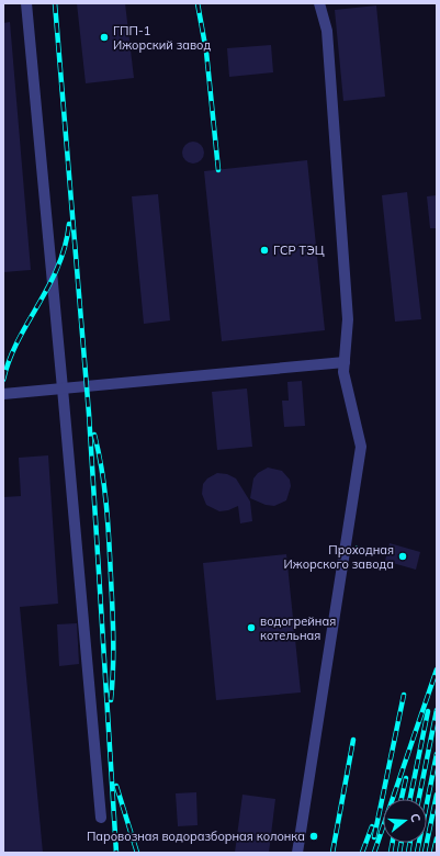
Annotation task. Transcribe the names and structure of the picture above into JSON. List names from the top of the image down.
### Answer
{
  "places": [
    "ГПП-1 Ижорский завод",
    "ГСР ТЭЦ",
    "Проходная Ижорского завода",
    "водогрейная котельная",
    "Паровозная водоразборная колонка"
  ],
  "north": "right"
}
